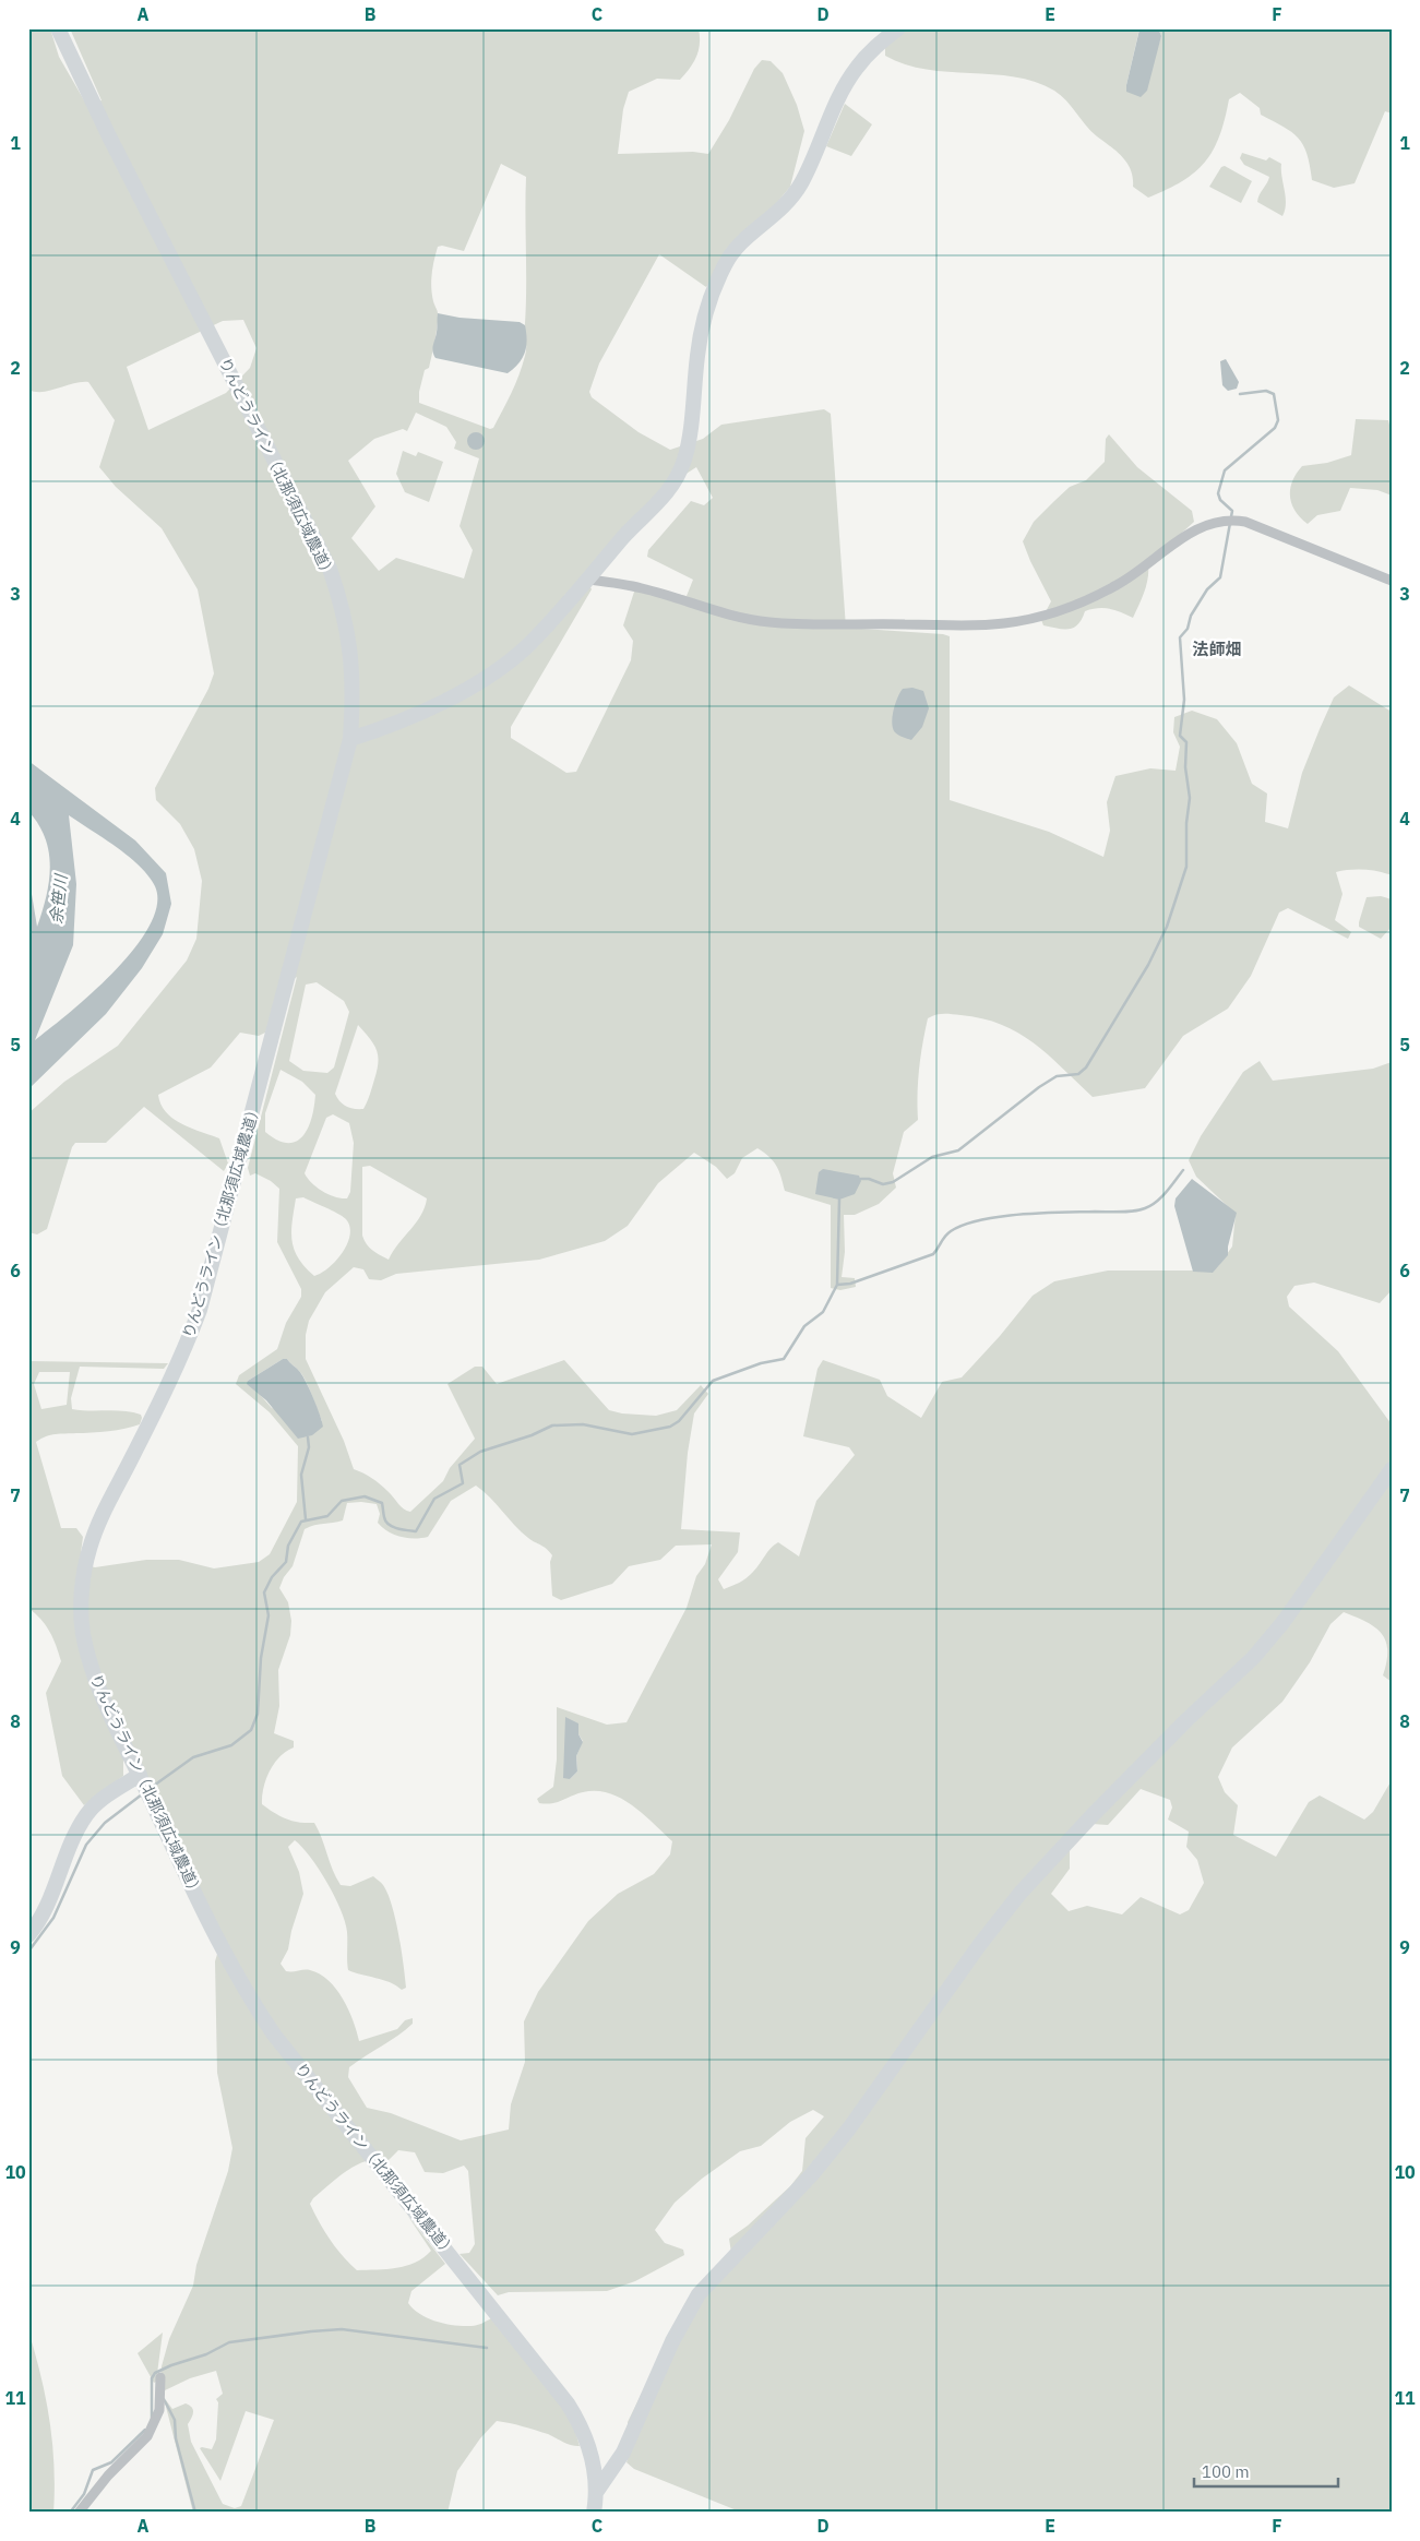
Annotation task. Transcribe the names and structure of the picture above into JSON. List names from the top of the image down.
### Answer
{
  "streets": {
    "street": ["りんどうライン（北那須広域農道）"]
  },
  "districts": ["法師畑"],
  "water": ["余笹川"],
  "scale_bar": "100 m",
  "grid": {
    "columns": [
      "A",
      "B",
      "C",
      "D",
      "E",
      "F"
    ],
    "rows": [
      "1",
      "2",
      "3",
      "4",
      "5",
      "6",
      "7",
      "8",
      "9",
      "10",
      "11"
    ]
  }
}
